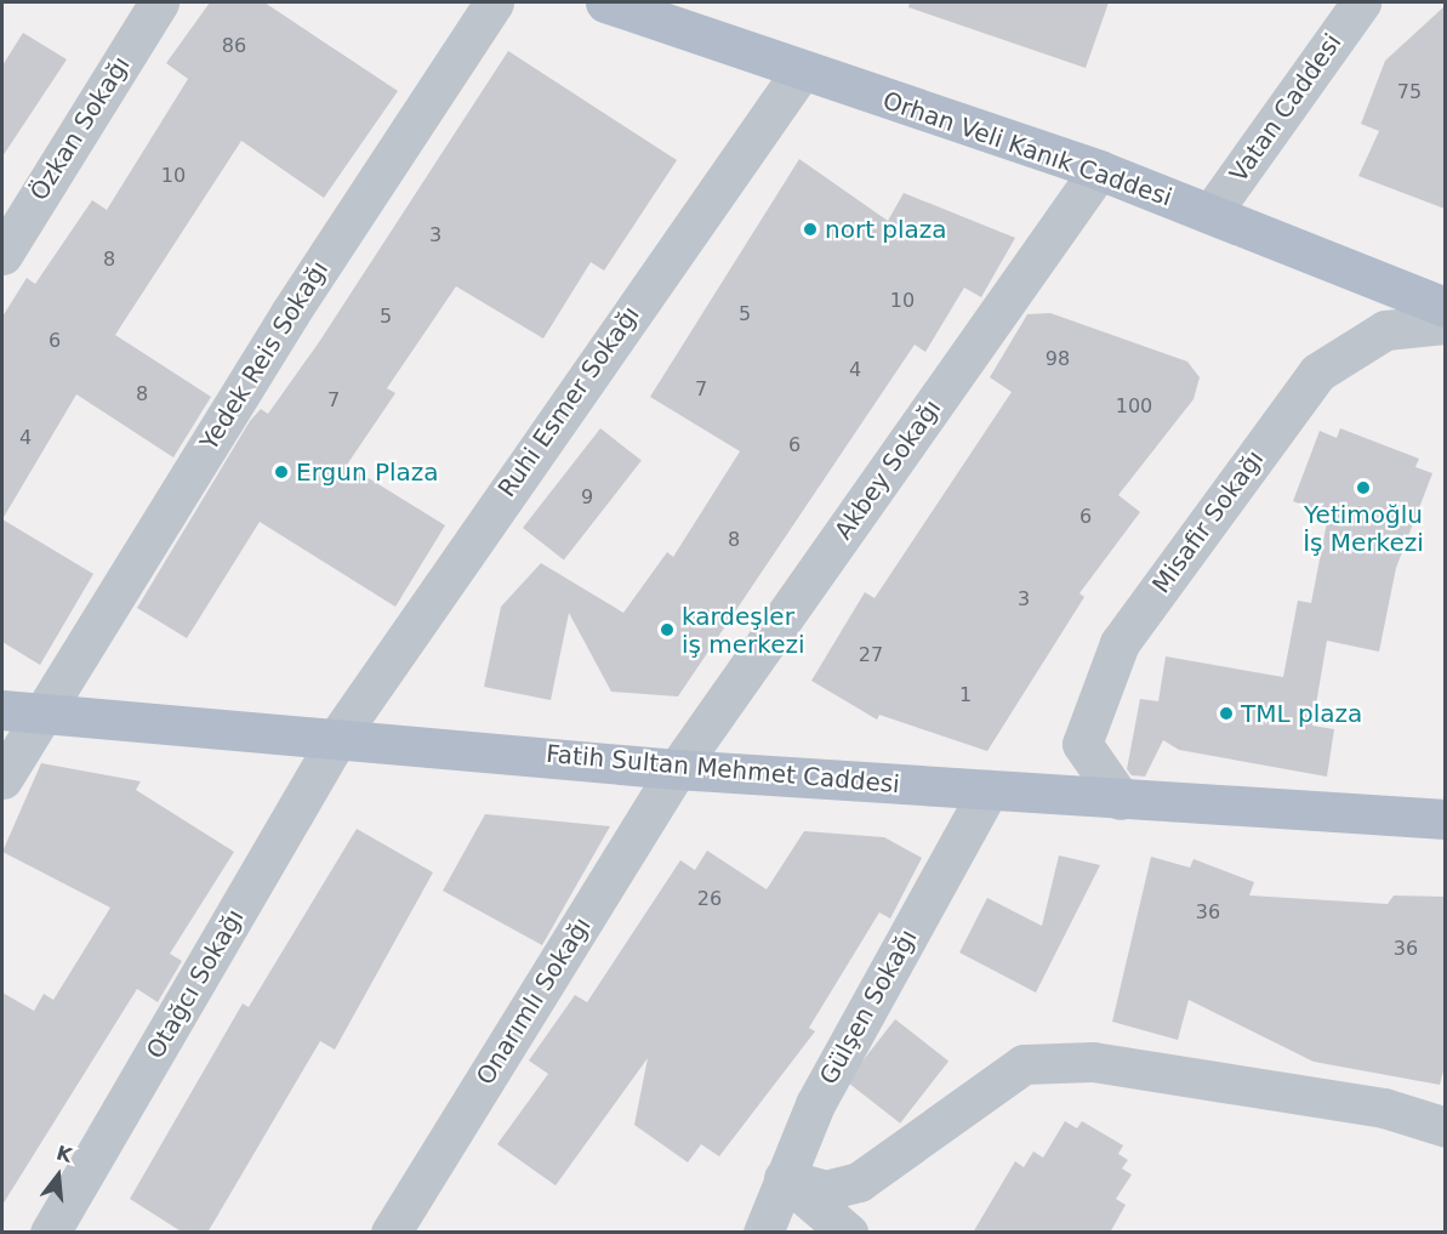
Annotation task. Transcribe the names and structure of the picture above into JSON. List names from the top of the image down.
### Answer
{
  "streets": {
    "main road": ["Orhan Veli Kanık Caddesi", "Fatih Sultan Mehmet Caddesi"],
    "street": [
      "Vatan Caddesi",
      "Özkan Sokağı",
      "Yedek Reis Sokağı",
      "Ruhi Esmer Sokağı",
      "Akbey Sokağı",
      "Misafir Sokağı",
      "Otağcı Sokağı",
      "Onarımlı Sokağı",
      "Gülşen Sokağı"
    ]
  },
  "crossings": [
    ["Vatan Caddesi", "Orhan Veli Kanık Caddesi"],
    ["Orhan Veli Kanık Caddesi", "Ruhi Esmer Sokağı"],
    ["Orhan Veli Kanık Caddesi", "Akbey Sokağı"],
    ["Yedek Reis Sokağı", "Fatih Sultan Mehmet Caddesi"],
    ["Ruhi Esmer Sokağı", "Fatih Sultan Mehmet Caddesi"],
    ["Ruhi Esmer Sokağı", "Otağcı Sokağı"],
    ["Akbey Sokağı", "Fatih Sultan Mehmet Caddesi"],
    ["Akbey Sokağı", "Onarımlı Sokağı"],
    ["Misafir Sokağı", "Fatih Sultan Mehmet Caddesi"],
    ["Fatih Sultan Mehmet Caddesi", "Otağcı Sokağı"],
    ["Fatih Sultan Mehmet Caddesi", "Onarımlı Sokağı"],
    ["Fatih Sultan Mehmet Caddesi", "Gülşen Sokağı"]
  ],
  "places": [
    "nort plaza",
    "Ergun Plaza",
    "Yetimoğlu İş Merkezi",
    "kardeşler iş merkezi",
    "TML plaza"
  ],
  "house_numbers": [
    "86",
    "75",
    "10",
    "3",
    "8",
    "10",
    "5",
    "5",
    "6",
    "98",
    "4",
    "7",
    "8",
    "7",
    "100",
    "4",
    "6",
    "9",
    "6",
    "8",
    "3",
    "27",
    "1",
    "26",
    "36",
    "36"
  ],
  "north": "top"
}
